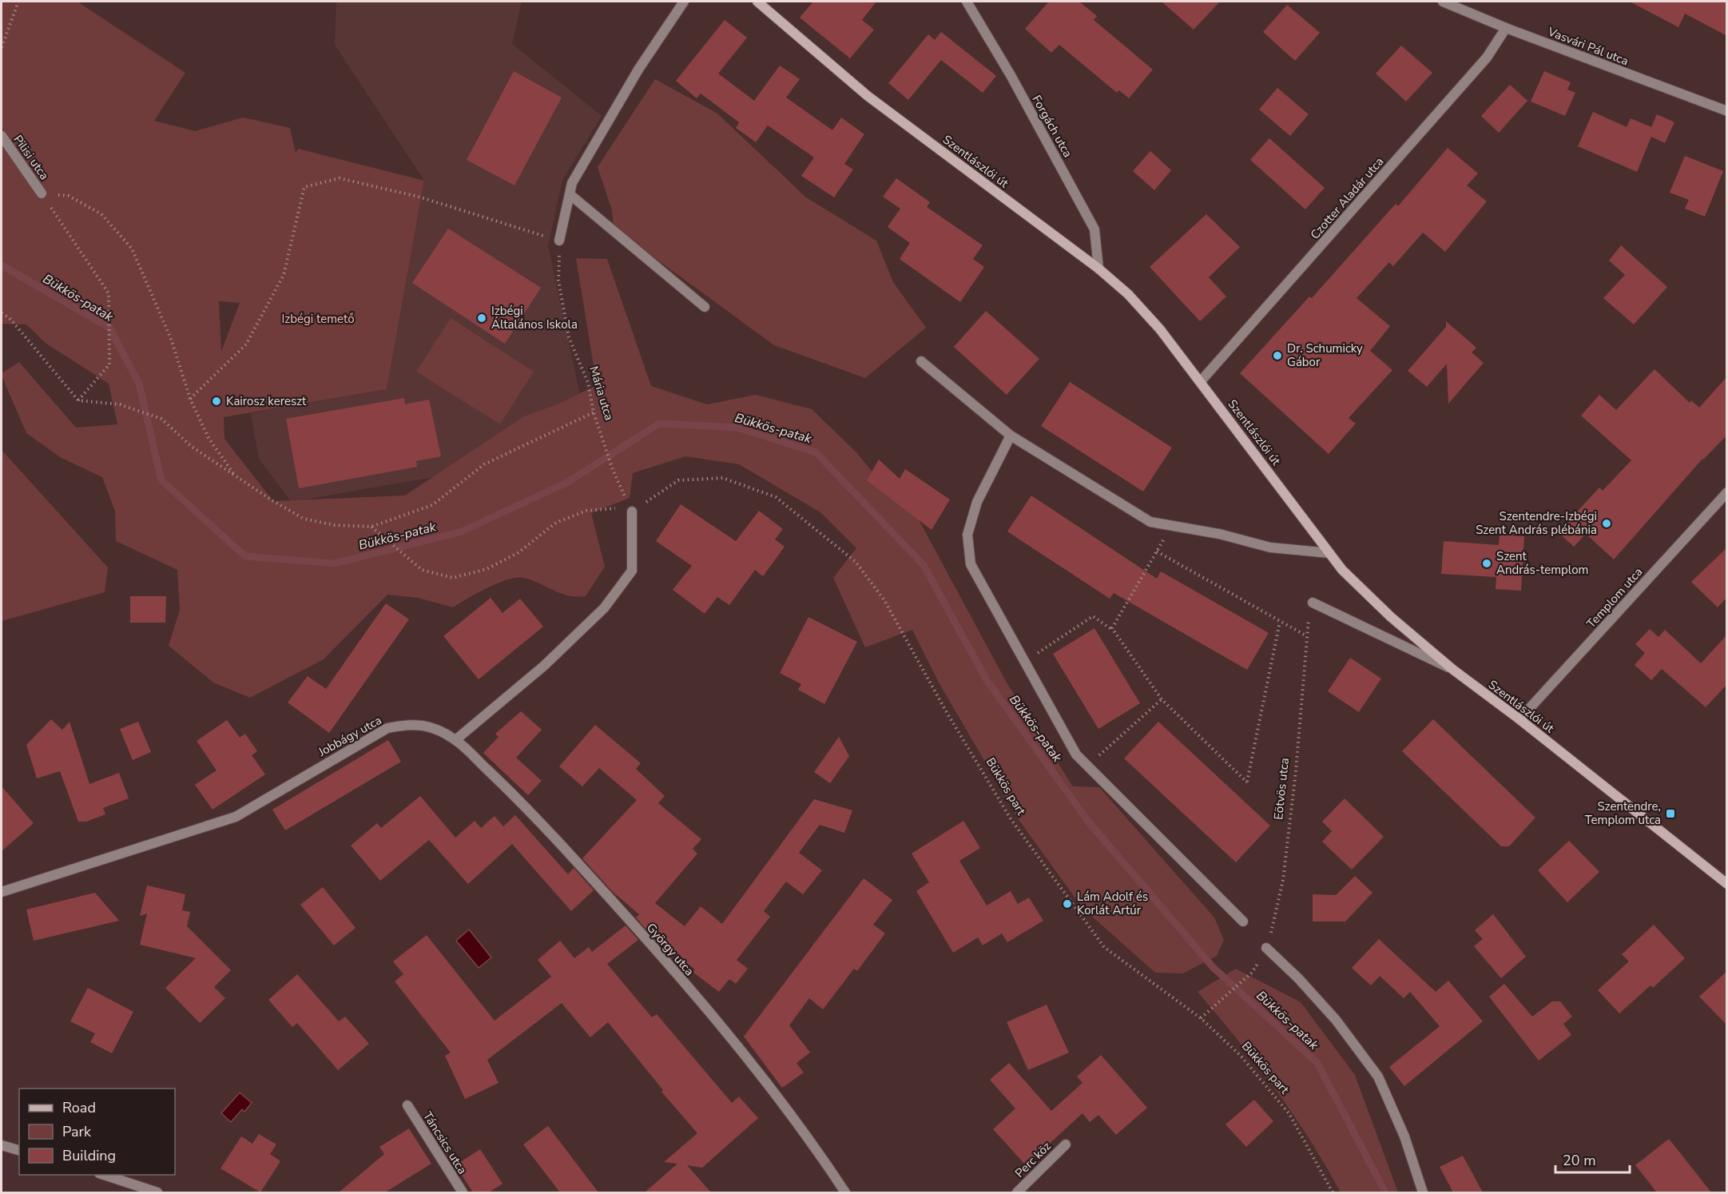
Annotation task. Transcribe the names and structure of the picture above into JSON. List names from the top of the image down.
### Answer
{
  "streets": {
    "main road": ["Szentlászlói út"],
    "street": [
      "Vasvári Pál utca",
      "Forgách utca",
      "Pilisi utca",
      "Czotter Aladár utca",
      "Templom utca",
      "Jobbágy utca",
      "György utca",
      "Táncsics utca",
      "Perc köz"
    ],
    "path": ["Mária utca", "Bükkös part", "Eötvös utca"]
  },
  "crossings": [
    ["Vasvári Pál utca", "Czotter Aladár utca"],
    ["Forgách utca", "Szentlászlói út"],
    ["Szentlászlói út", "Czotter Aladár utca"],
    ["Szentlászlói út", "Templom utca"],
    ["Mária utca", "Bükkös part"],
    ["Jobbágy utca", "György utca"],
    ["Bükkös part", "Eötvös utca"]
  ],
  "water": ["Bükkös-patak"],
  "parks": ["Izbégi temető"],
  "places": {
    "other": [
      "Izbégi Általános Iskola",
      "Dr. Schumicky Gábor",
      "Kairosz kereszt",
      "Szentendre-Izbégi Szent András plébánia",
      "Szent András-templom",
      "Lám Adolf és Korlát Artúr"
    ],
    "transit": ["Szentendre, Templom utca"]
  },
  "legend": ["Road", "Park", "Building"],
  "scale_bar": "20 m"
}
